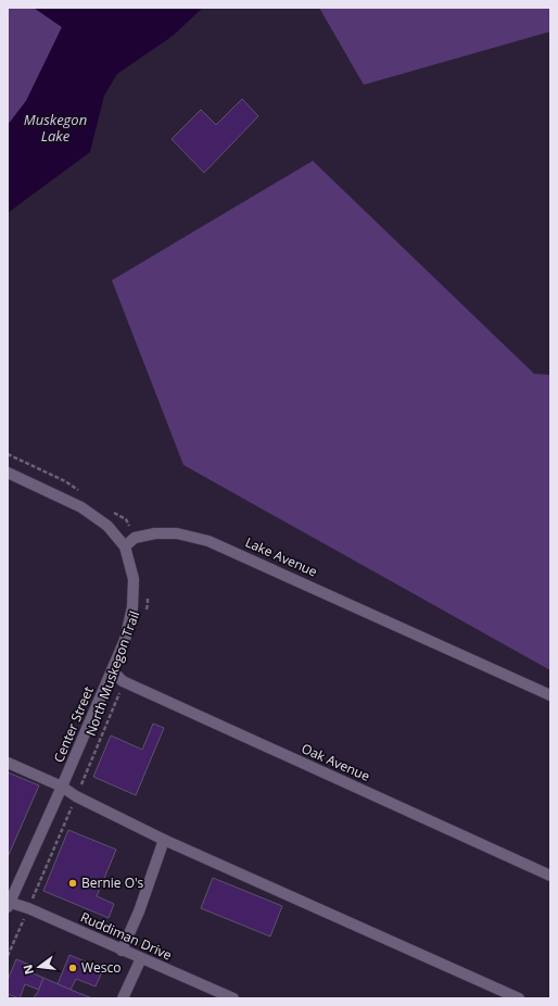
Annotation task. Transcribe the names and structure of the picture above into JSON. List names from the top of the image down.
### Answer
{
  "streets": {
    "street": [
      "Lake Avenue",
      "Center Street",
      "Oak Avenue",
      "Ruddiman Drive"
    ],
    "path": ["North Muskegon Trail"]
  },
  "crossings": [
    ["North Muskegon Trail", "Oak Avenue"],
    ["North Muskegon Trail", "Ruddiman Drive"],
    ["Center Street", "Oak Avenue"],
    ["Center Street", "Ruddiman Drive"]
  ],
  "water": ["Muskegon Lake"],
  "places": ["Bernie O's", "Wesco"],
  "north": "left"
}
